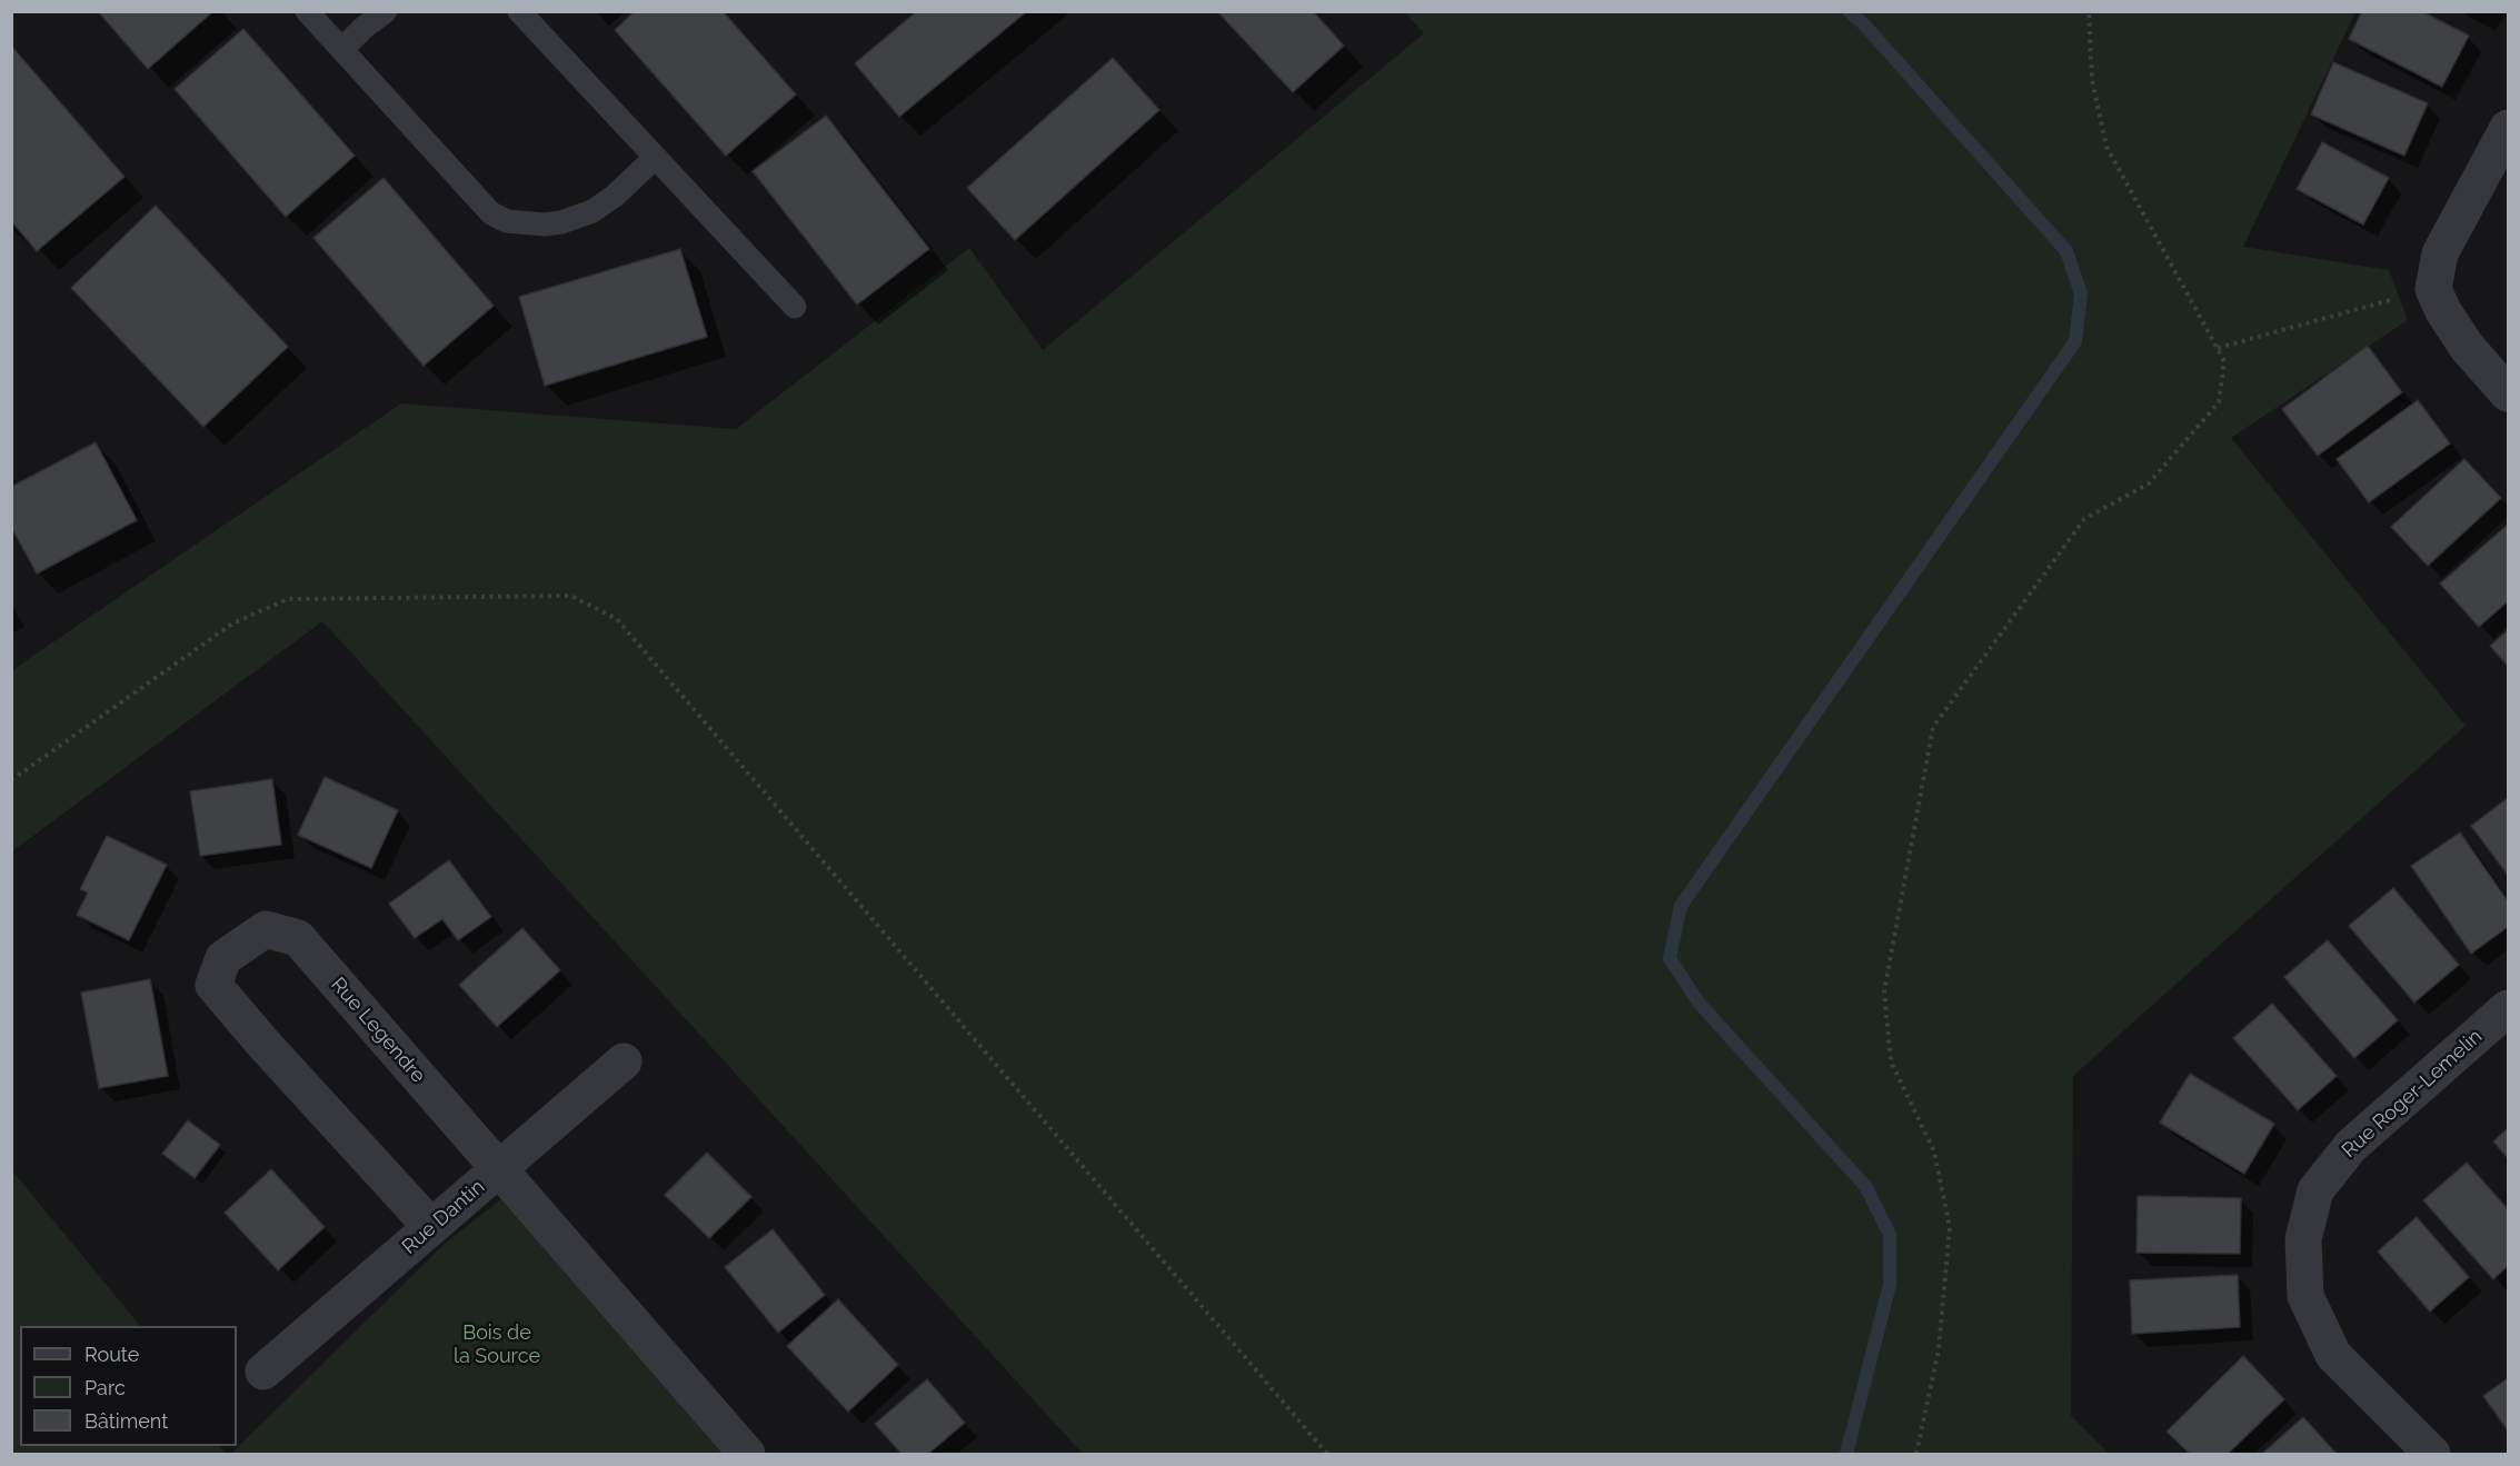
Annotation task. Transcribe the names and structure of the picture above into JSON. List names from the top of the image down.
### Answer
{
  "streets": {
    "street": ["Rue Legendre", "Rue Roger-Lemelin", "Rue Dantin"]
  },
  "crossings": [
    ["Rue Legendre", "Rue Dantin"]
  ],
  "parks": ["Bois de la Source"],
  "legend": ["Route", "Parc", "Bâtiment"]
}
